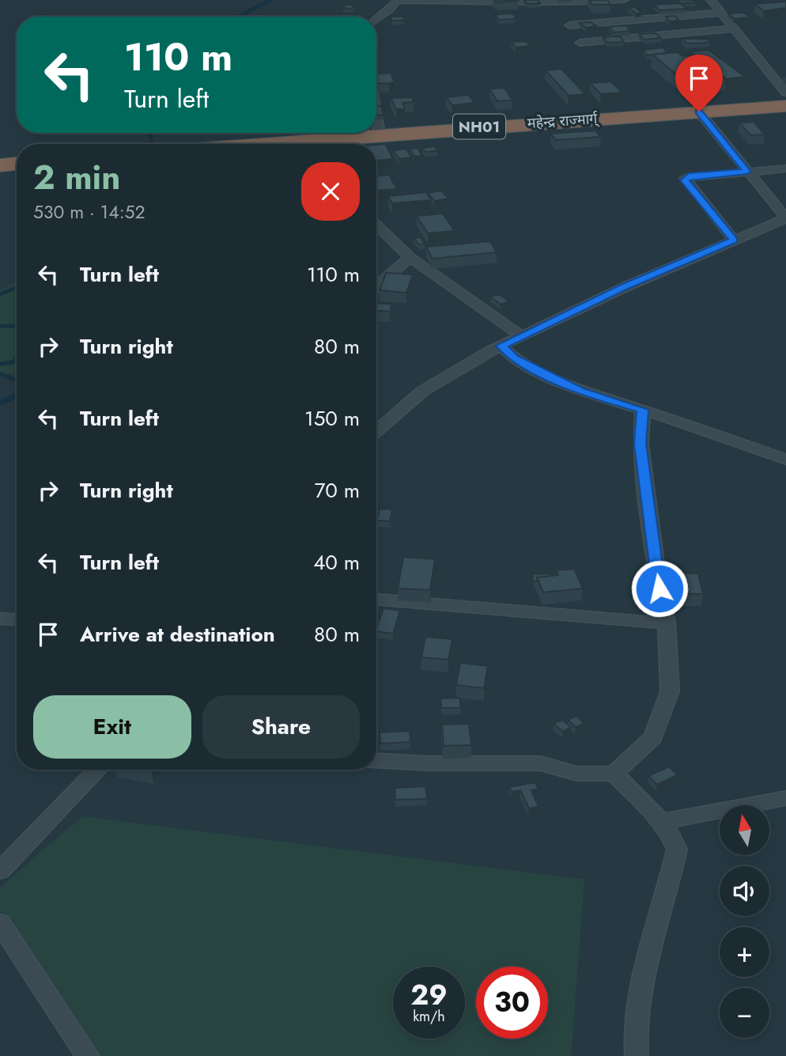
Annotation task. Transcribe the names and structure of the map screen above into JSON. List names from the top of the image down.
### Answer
{
  "streets": {
    "highway": ["महेन्द्र राज्मार्ग्", "NH01"]
  },
  "north": "top",
  "page": {
    "turn": ["110 m", "Turn left"],
    "heading": ["2 min", "530 m · 14:52"],
    "list": [
      {
        "name": "Turn left",
        "value": "110 m"
      },
      {
        "name": "Turn right",
        "value": "80 m"
      },
      {
        "name": "Turn left",
        "value": "150 m"
      },
      {
        "name": "Turn right",
        "value": "70 m"
      },
      {
        "name": "Turn left",
        "value": "40 m"
      },
      {
        "name": "Arrive at destination",
        "value": "80 m"
      }
    ],
    "buttons": ["Exit", "Share"],
    "map_buttons": ["+", "−"],
    "speed": "29 km/h",
    "limit": "30"
  }
}
